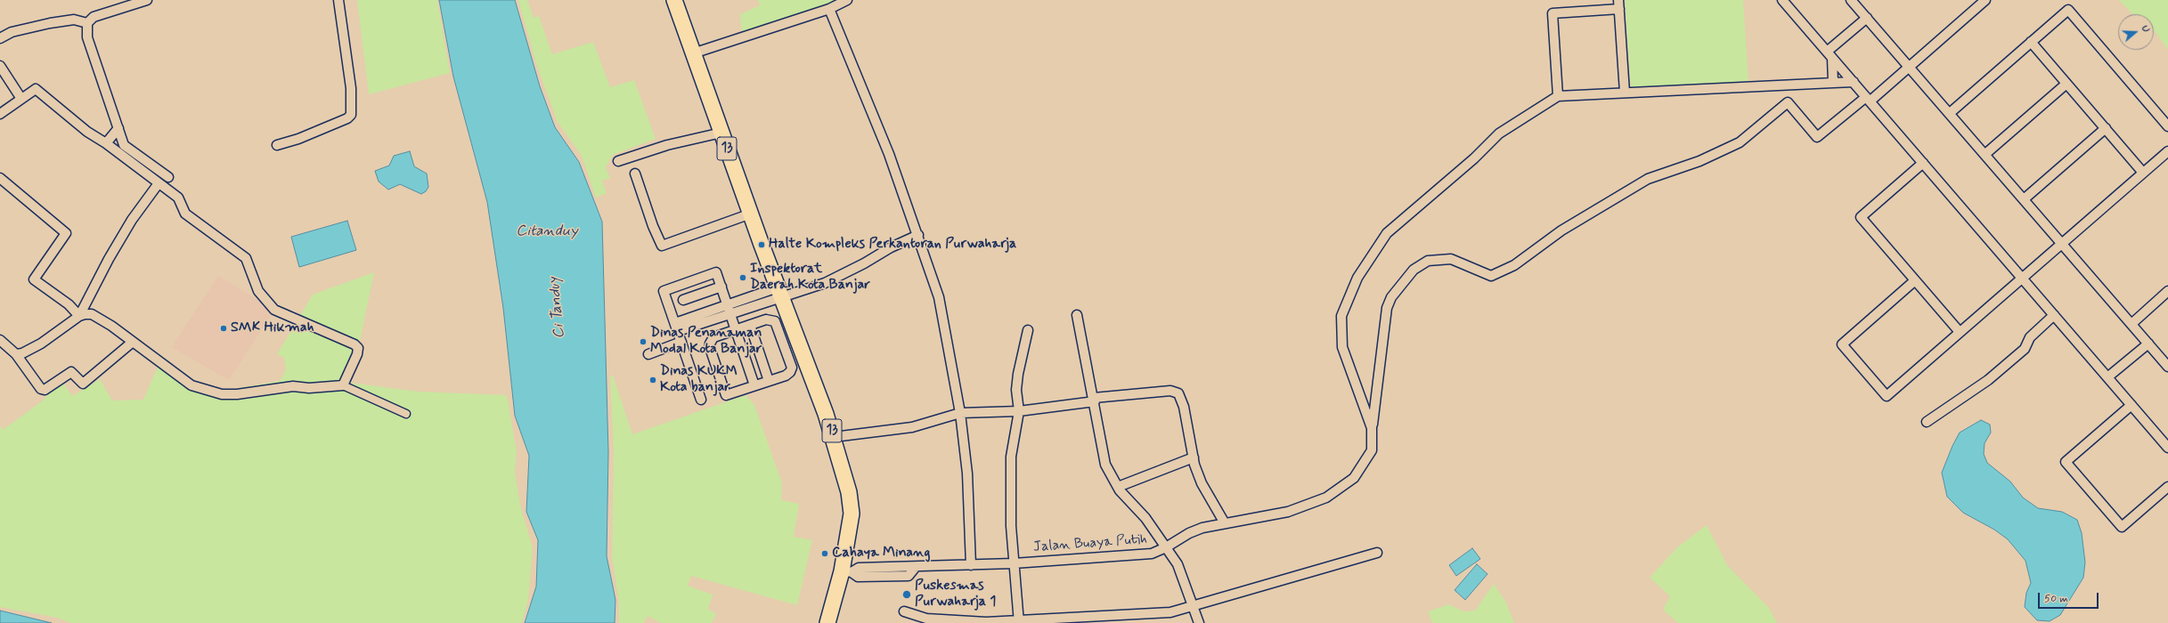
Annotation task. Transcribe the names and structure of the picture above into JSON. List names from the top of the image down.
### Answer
{
  "streets": {
    "highway": ["13"],
    "street": ["Jalan Buaya Putih"]
  },
  "crossings": [
    ["13", "Jalan Buaya Putih"]
  ],
  "water": ["Citanduy", "Ci Tanduy"],
  "places": [
    "Halte Kompleks Perkantoran Purwaharja",
    "Inspektorat Daerah Kota Banjar",
    "SMK Hikmah",
    "Dinas Penanaman Modal Kota Banjar",
    "Dinas KUKM Kota banjar",
    "Cahaya Minang",
    "Puskesmas Purwaharja 1"
  ],
  "scale_bar": "50 m",
  "north": "right"
}
